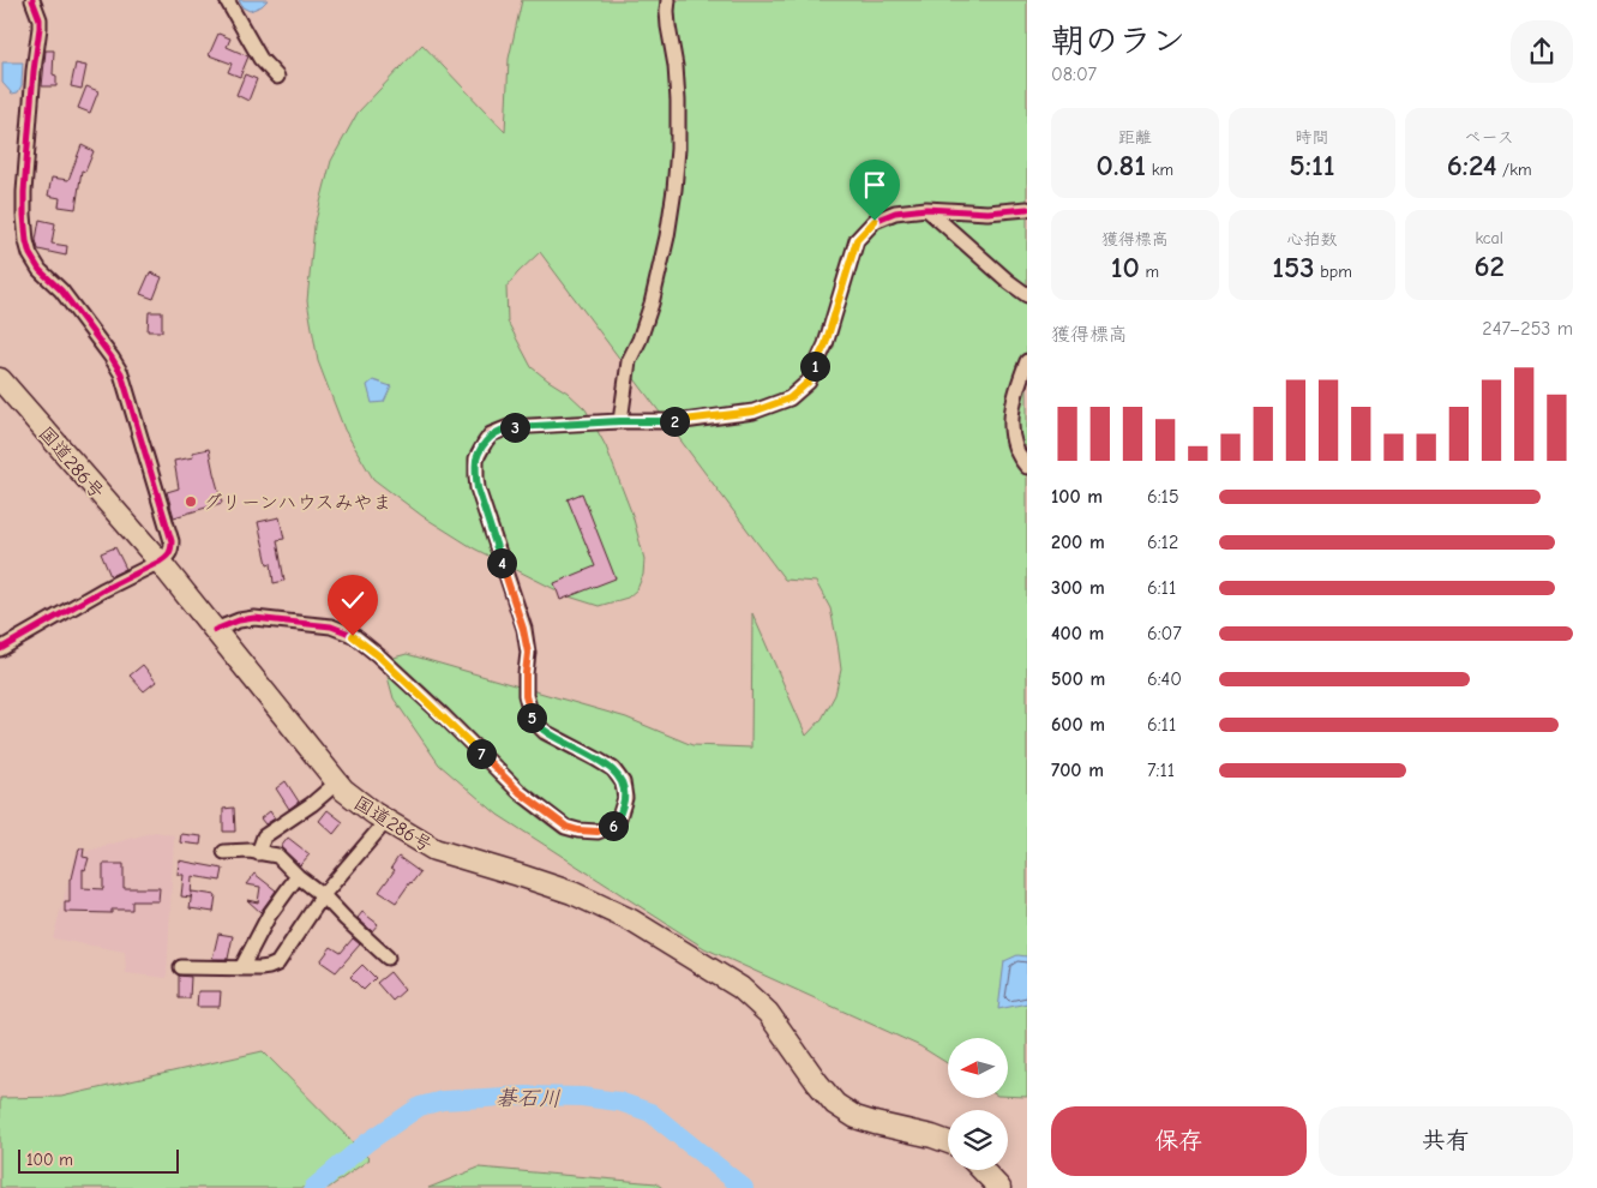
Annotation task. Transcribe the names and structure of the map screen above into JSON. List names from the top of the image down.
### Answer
{
  "streets": {
    "highway": ["国道286号"]
  },
  "water": ["碁石川"],
  "places": ["グリーンハウスみやま"],
  "scale_bar": "100 m",
  "north": "left",
  "page": {
    "heading": ["朝のラン", "08:07"],
    "stats": [
      ["距離", "0.81 km"],
      ["時間", "5:11"],
      ["ペース", "6:24 /km"],
      ["獲得標高", "10 m"],
      ["心拍数", "153 bpm"],
      ["kcal", "62"]
    ],
    "chart": ["獲得標高", "247–253 m"],
    "pins": [
      "1",
      "2",
      "3",
      "4",
      "5",
      "7",
      "6"
    ],
    "list": [
      {
        "name": "100 m",
        "note": "6:15"
      },
      {
        "name": "200 m",
        "note": "6:12"
      },
      {
        "name": "300 m",
        "note": "6:11"
      },
      {
        "name": "400 m",
        "note": "6:07"
      },
      {
        "name": "500 m",
        "note": "6:40"
      },
      {
        "name": "600 m",
        "note": "6:11"
      },
      {
        "name": "700 m",
        "note": "7:11"
      }
    ],
    "buttons": ["保存", "共有"],
    "scale": "100 m"
  }
}
